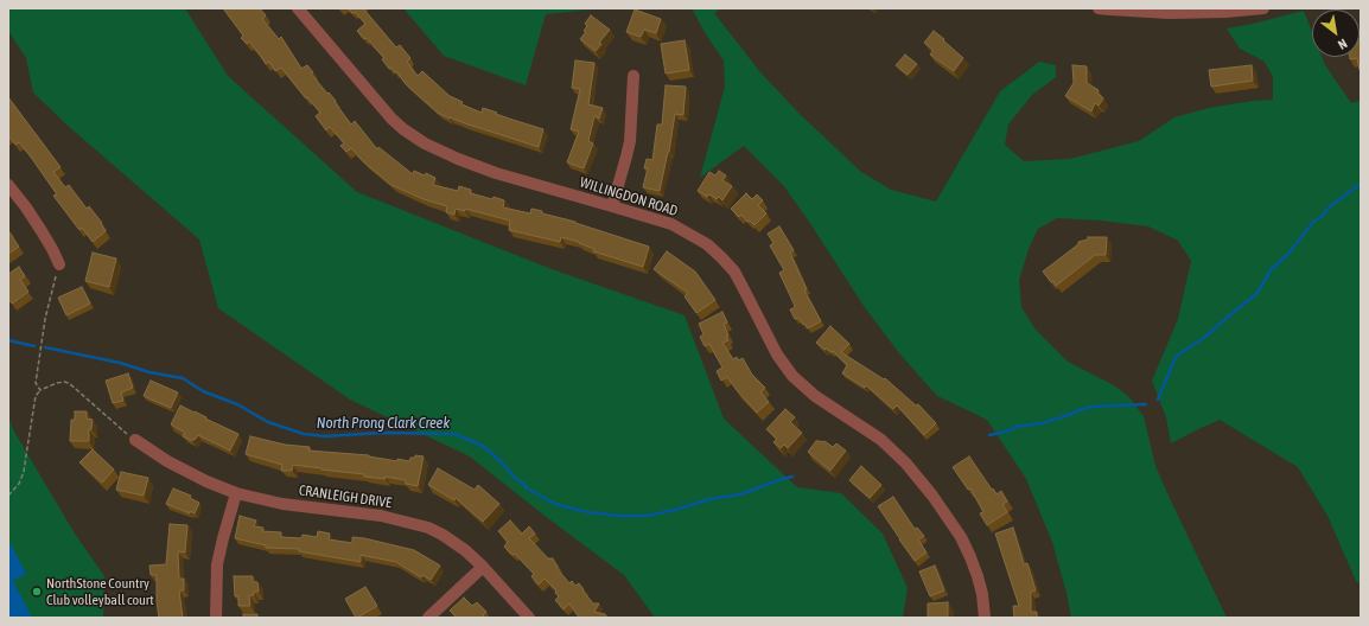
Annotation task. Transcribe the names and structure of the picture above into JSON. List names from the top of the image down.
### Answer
{
  "streets": {
    "street": ["WILLINGDON ROAD", "CRANLEIGH DRIVE"]
  },
  "water": ["North Prong Clark Creek"],
  "places": ["NorthStone Country Club volleyball court"],
  "north": "bottom right"
}
